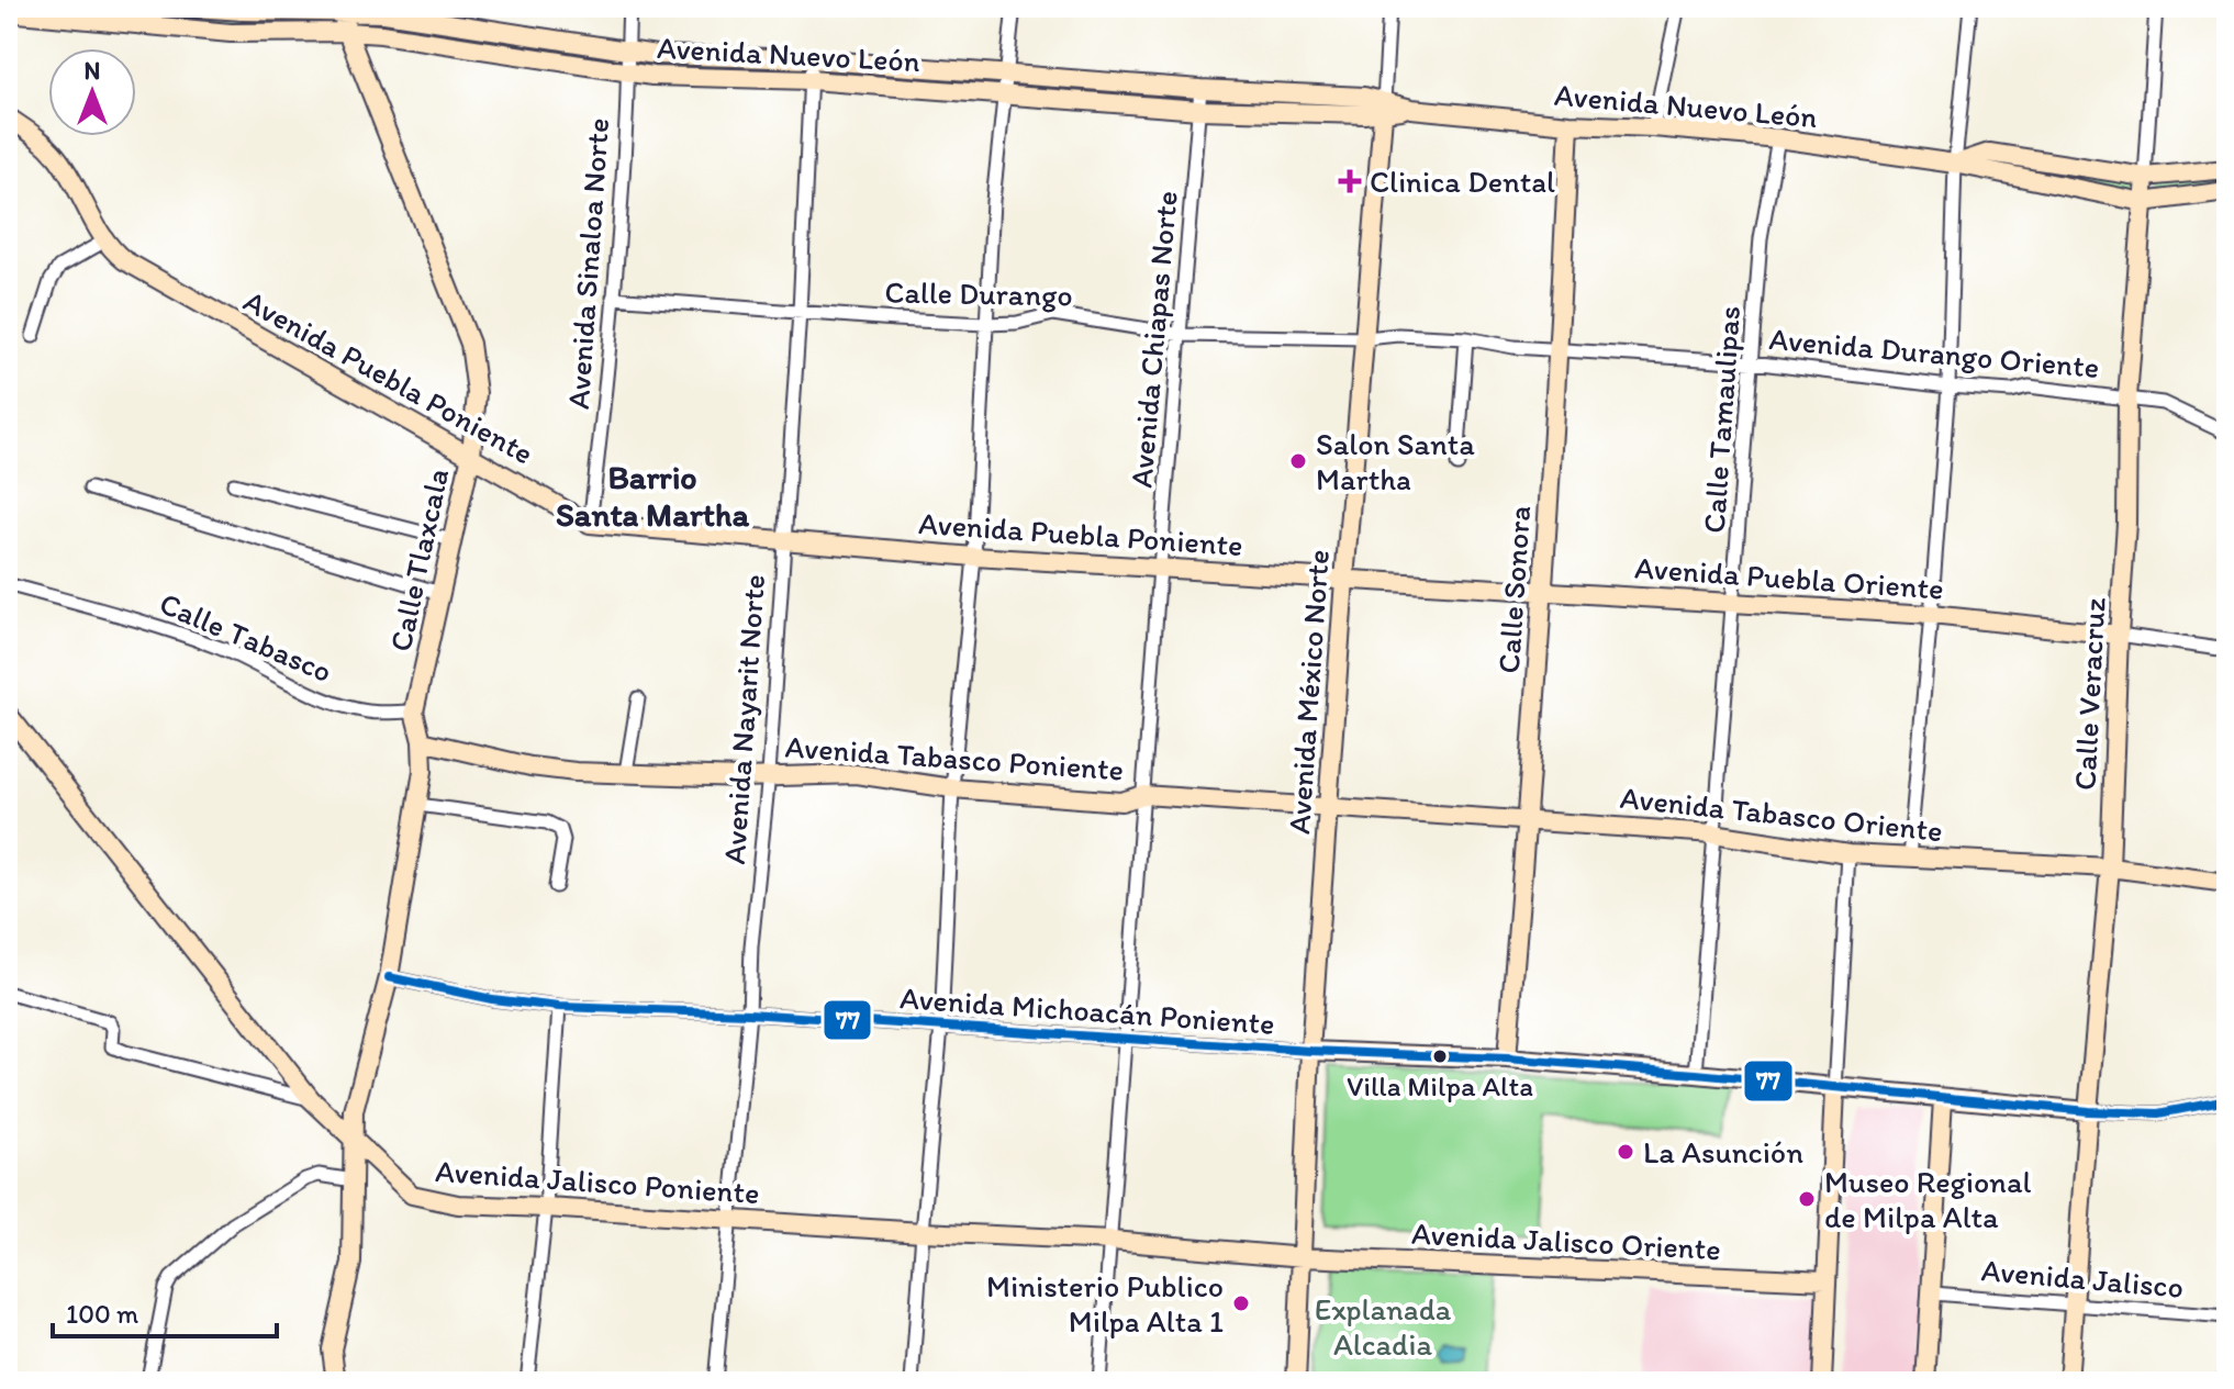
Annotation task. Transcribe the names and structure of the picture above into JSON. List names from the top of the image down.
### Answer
{
  "streets": {
    "street": [
      "Avenida Nuevo León",
      "Avenida Sinaloa Norte",
      "Calle Durango",
      "Avenida Chiapas Norte",
      "Avenida Durango Oriente",
      "Avenida Puebla Poniente",
      "Calle Tamaulipas",
      "Calle Tlaxcala",
      "Avenida Puebla Oriente",
      "Calle Sonora",
      "Calle Tabasco",
      "Avenida México Norte",
      "Calle Veracruz",
      "Avenida Nayarit Norte",
      "Avenida Tabasco Poniente",
      "Avenida Tabasco Oriente",
      "Avenida Michoacán Poniente",
      "Avenida Jalisco Poniente",
      "Avenida Jalisco Oriente",
      "Avenida Jalisco"
    ]
  },
  "crossings": [
    ["Avenida Nuevo León", "Avenida Sinaloa Norte"],
    ["Avenida Nuevo León", "Avenida Chiapas Norte"],
    ["Avenida Nuevo León", "Calle Tamaulipas"],
    ["Avenida Nuevo León", "Calle Tlaxcala"],
    ["Avenida Nuevo León", "Calle Sonora"],
    ["Avenida Nuevo León", "Avenida México Norte"],
    ["Avenida Nuevo León", "Calle Veracruz"],
    ["Avenida Nuevo León", "Avenida Nayarit Norte"],
    ["Avenida Sinaloa Norte", "Calle Durango"],
    ["Avenida Sinaloa Norte", "Avenida Puebla Poniente"],
    ["Calle Durango", "Avenida Chiapas Norte"],
    ["Calle Durango", "Avenida Durango Oriente"],
    ["Calle Durango", "Avenida México Norte"],
    ["Calle Durango", "Avenida Nayarit Norte"],
    ["Avenida Chiapas Norte", "Avenida Puebla Poniente"],
    ["Avenida Chiapas Norte", "Avenida Tabasco Poniente"],
    ["Avenida Chiapas Norte", "Avenida Michoacán Poniente"],
    ["Avenida Chiapas Norte", "Avenida Jalisco Poniente"],
    ["Avenida Durango Oriente", "Calle Tamaulipas"],
    ["Avenida Durango Oriente", "Calle Sonora"],
    ["Avenida Durango Oriente", "Avenida México Norte"],
    ["Avenida Durango Oriente", "Calle Veracruz"],
    ["Avenida Puebla Poniente", "Calle Tlaxcala"],
    ["Avenida Puebla Poniente", "Avenida Puebla Oriente"],
    ["Avenida Puebla Poniente", "Avenida México Norte"],
    ["Avenida Puebla Poniente", "Avenida Nayarit Norte"],
    ["Calle Tamaulipas", "Avenida Puebla Oriente"],
    ["Calle Tamaulipas", "Avenida Tabasco Oriente"],
    ["Calle Tlaxcala", "Calle Tabasco"],
    ["Calle Tlaxcala", "Avenida Tabasco Poniente"],
    ["Calle Tlaxcala", "Avenida Michoacán Poniente"],
    ["Calle Tlaxcala", "Avenida Jalisco Poniente"],
    ["Avenida Puebla Oriente", "Calle Sonora"],
    ["Avenida Puebla Oriente", "Avenida México Norte"],
    ["Avenida Puebla Oriente", "Calle Veracruz"],
    ["Calle Sonora", "Avenida Tabasco Oriente"],
    ["Avenida México Norte", "Avenida Tabasco Poniente"],
    ["Avenida México Norte", "Avenida Tabasco Oriente"],
    ["Avenida México Norte", "Avenida Michoacán Poniente"],
    ["Avenida México Norte", "Avenida Jalisco Poniente"],
    ["Avenida México Norte", "Avenida Jalisco Oriente"],
    ["Calle Veracruz", "Avenida Tabasco Oriente"],
    ["Calle Veracruz", "Avenida Jalisco"],
    ["Avenida Nayarit Norte", "Avenida Tabasco Poniente"],
    ["Avenida Nayarit Norte", "Avenida Michoacán Poniente"],
    ["Avenida Nayarit Norte", "Avenida Jalisco Poniente"],
    ["Avenida Tabasco Poniente", "Avenida Tabasco Oriente"],
    ["Avenida Jalisco Poniente", "Avenida Jalisco Oriente"]
  ],
  "districts": ["Barrio Santa Martha"],
  "parks": ["Explanada Alcadia"],
  "places": {
    "health": ["Clinica Dental"],
    "other": [
      "Salon Santa Martha",
      "Villa Milpa Alta",
      "La Asunción",
      "Museo Regional de Milpa Alta",
      "Ministerio Publico Milpa Alta 1"
    ]
  },
  "lines": ["transit line 77"],
  "scale_bar": "100 m",
  "north": "top"
}
